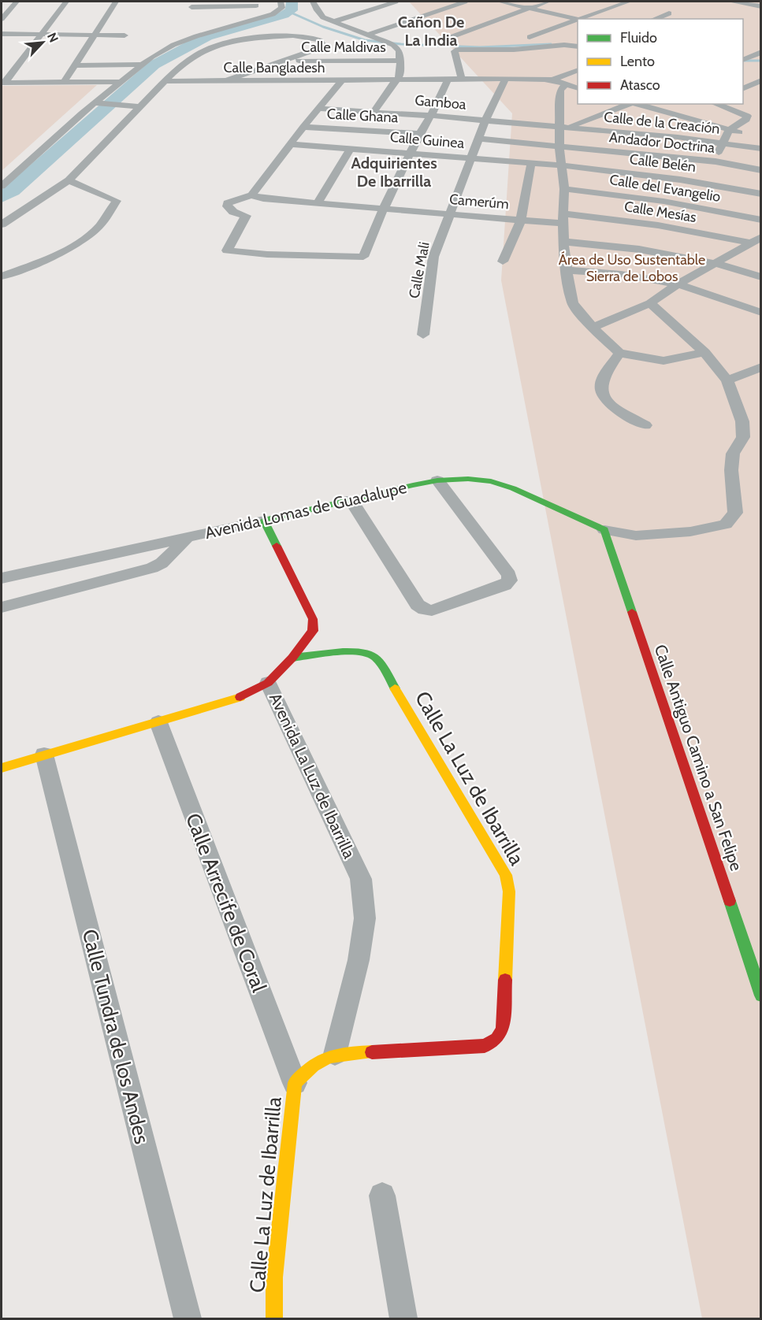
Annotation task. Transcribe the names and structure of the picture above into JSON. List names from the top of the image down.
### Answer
{
  "streets": {
    "street": [
      "Calle Maldivas",
      "Calle Bangladesh",
      "Gamboa",
      "Calle Ghana",
      "Calle de la Creación",
      "Calle Guinea",
      "Andador Doctrina",
      "Calle Belén",
      "Calle del Evangelio",
      "Camerúm",
      "Calle Mesías",
      "Calle Mali",
      "Avenida Lomas de Guadalupe",
      "Calle Antiguo Camino a San Felipe",
      "Avenida La Luz de Ibarrilla",
      "Calle La Luz de Ibarrilla",
      "Calle Arrecife de Coral",
      "Calle Tundra de los Andes"
    ]
  },
  "crossings": [
    ["Calle Bangladesh", "Calle Mali"],
    ["Gamboa", "Calle de la Creación"],
    ["Gamboa", "Calle Mali"],
    ["Calle Guinea", "Calle Belén"],
    ["Calle Guinea", "Calle Mali"],
    ["Andador Doctrina", "Calle Belén"],
    ["Andador Doctrina", "Calle del Evangelio"],
    ["Calle Belén", "Calle del Evangelio"],
    ["Camerúm", "Calle Mesías"],
    ["Camerúm", "Calle Mali"],
    ["Avenida Lomas de Guadalupe", "Calle Antiguo Camino a San Felipe"],
    ["Avenida Lomas de Guadalupe", "Avenida La Luz de Ibarrilla"],
    ["Avenida La Luz de Ibarrilla", "Calle La Luz de Ibarrilla"],
    ["Calle La Luz de Ibarrilla", "Calle Arrecife de Coral"]
  ],
  "districts": ["Cañon De La India", "Adquirientes De Ibarrilla"],
  "parks": ["Área de Uso Sustentable Sierra de Lobos"],
  "legend": ["Fluido", "Lento", "Atasco"],
  "north": "top right"
}
